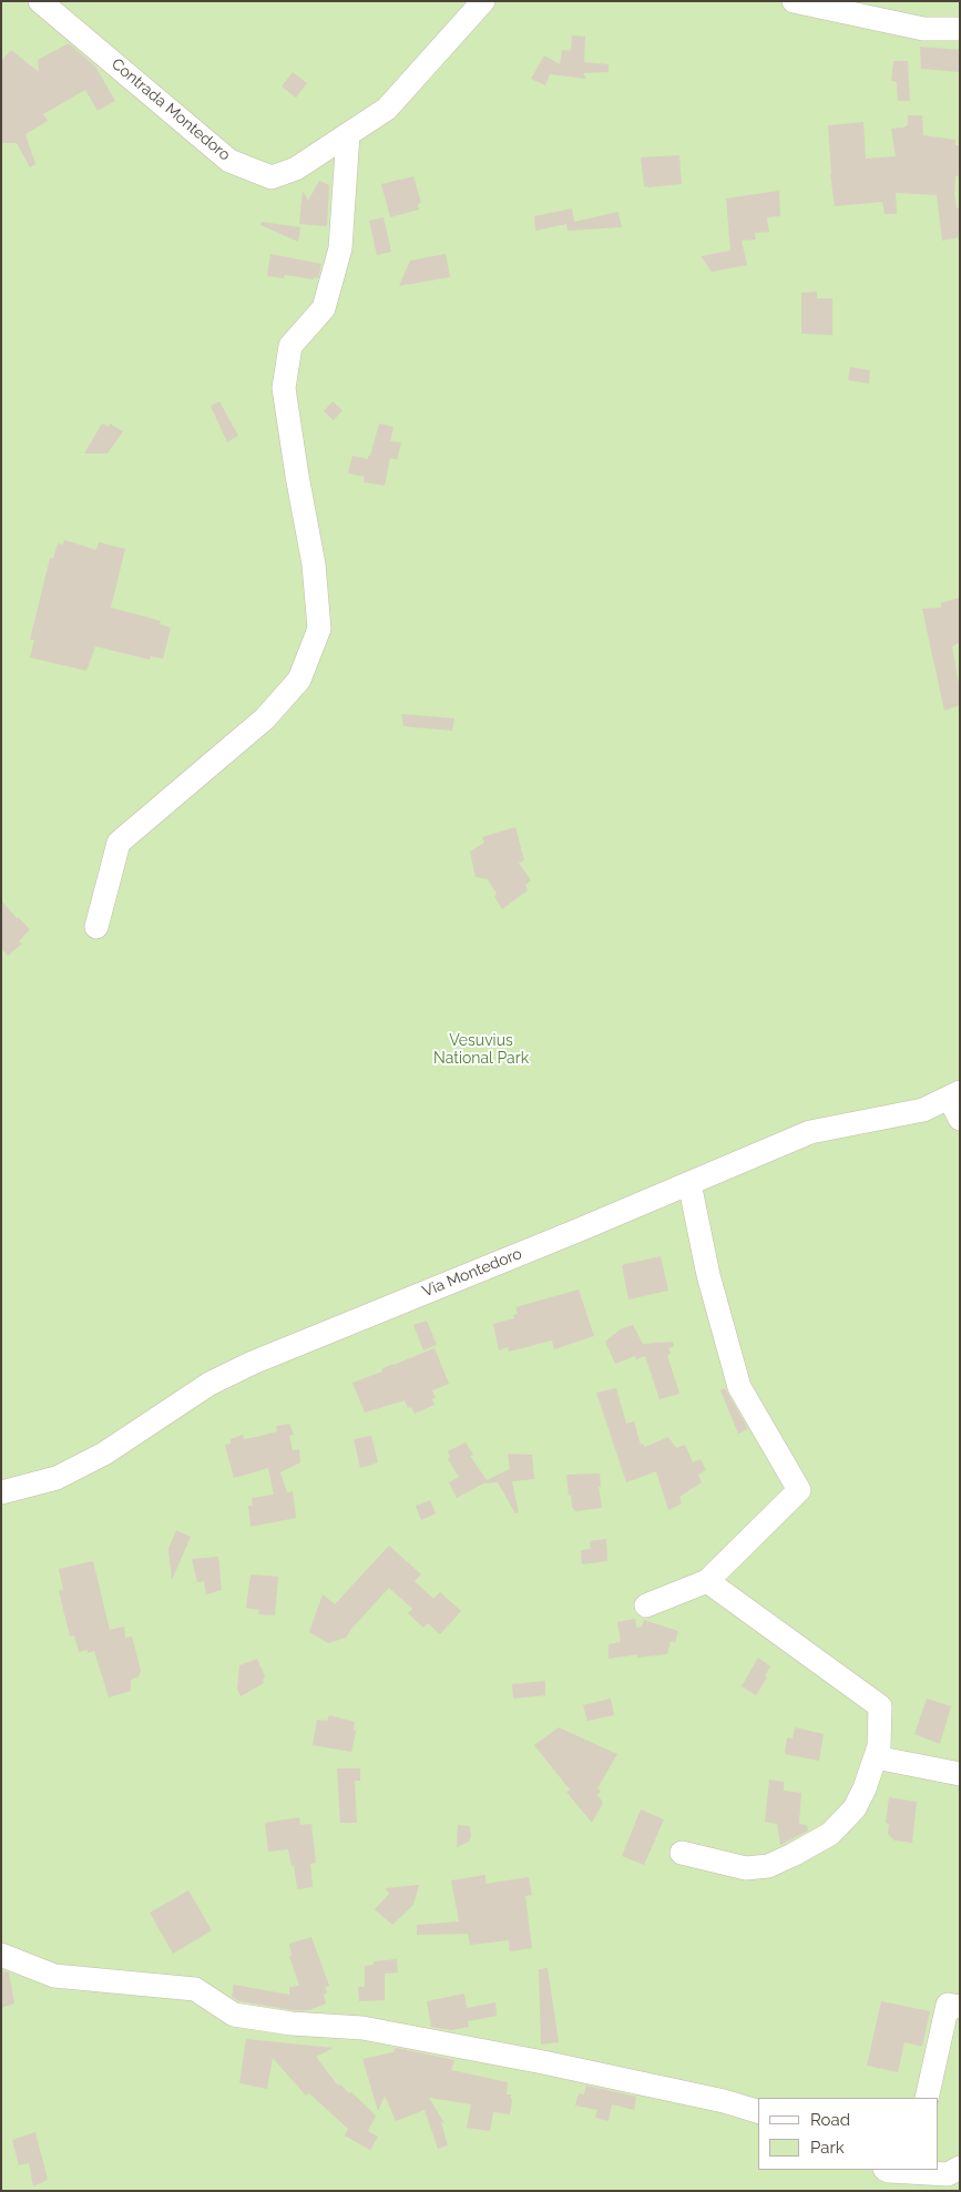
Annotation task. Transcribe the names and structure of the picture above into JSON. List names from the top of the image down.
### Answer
{
  "streets": {
    "street": ["Contrada Montedoro", "Via Montedoro"]
  },
  "parks": ["Vesuvius National Park"],
  "legend": ["Road", "Park"]
}
